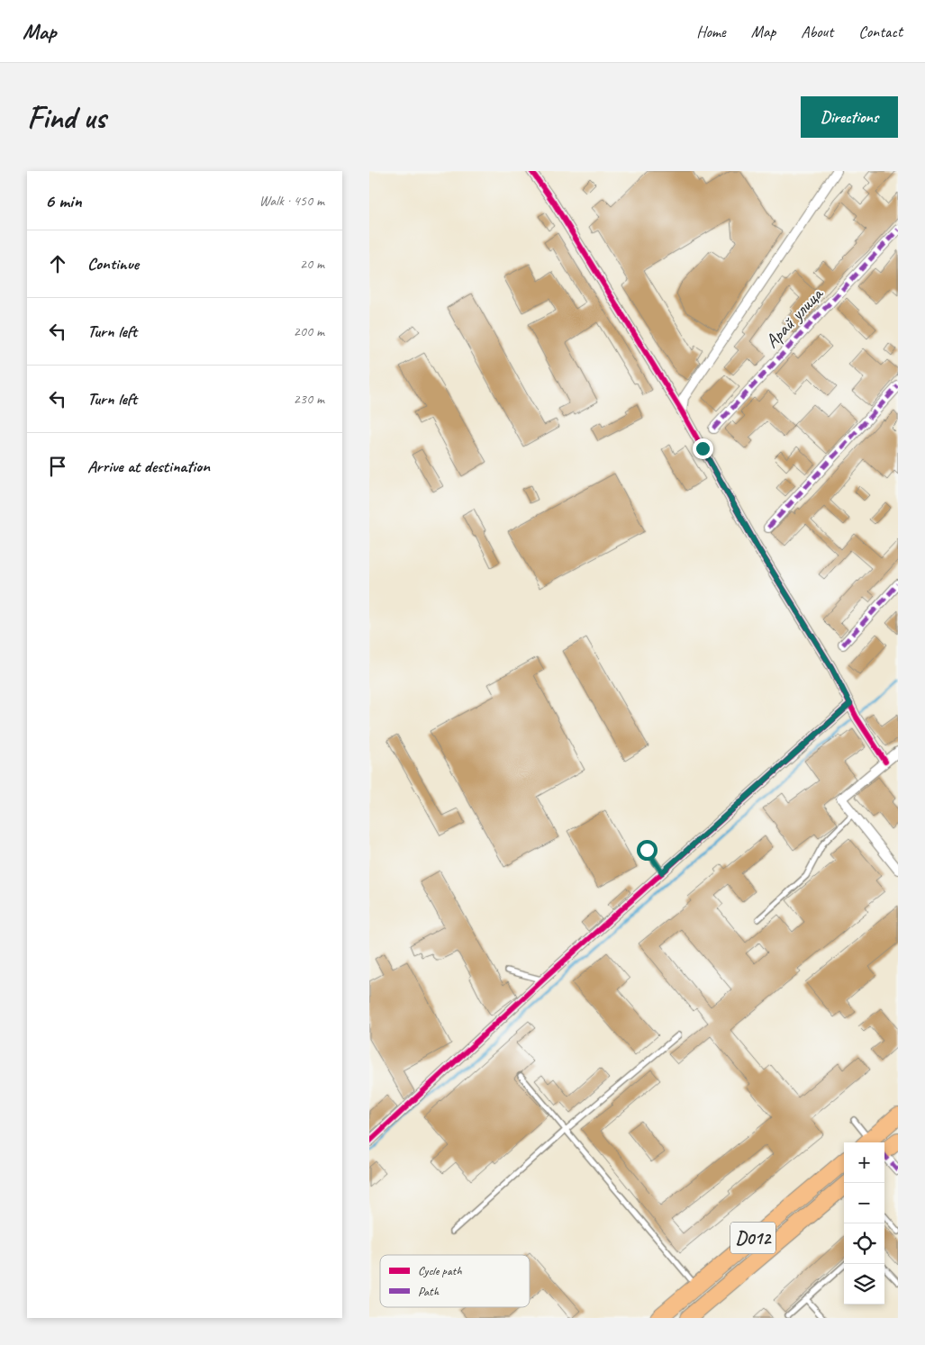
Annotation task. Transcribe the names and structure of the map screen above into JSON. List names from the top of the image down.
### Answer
{
  "streets": {
    "highway": ["D012"],
    "street": ["Арай улица"]
  },
  "legend": ["Cycle path", "Path"],
  "page": {
    "header": "Map",
    "nav": [
      "Home",
      "Map",
      "About",
      "Contact"
    ],
    "buttons": "Directions",
    "title": "Find us",
    "heading": ["6 min", "Walk · 450 m"],
    "list": [
      ["Continue", "20 m"],
      ["Turn left", "200 m"],
      ["Turn left", "230 m"],
      "Arrive at destination"
    ],
    "map_buttons": ["+", "−"]
  }
}
